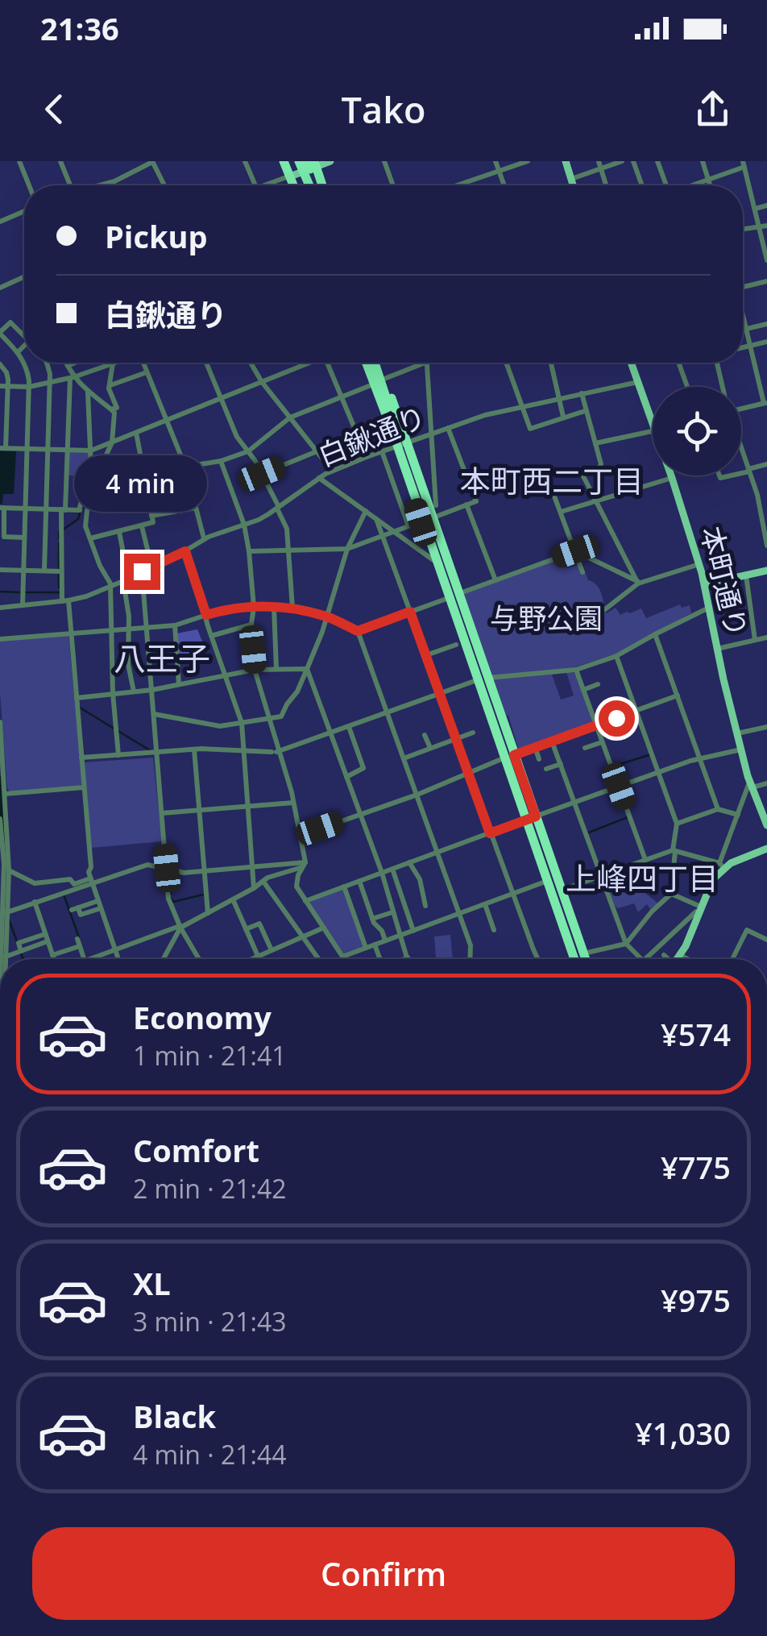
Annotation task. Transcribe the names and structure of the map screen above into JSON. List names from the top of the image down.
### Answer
{
  "streets": {
    "main road": ["本町通り"],
    "street": ["白鍬通り"]
  },
  "crossings": [
    ["白鍬通り", "本町通り"]
  ],
  "districts": ["本町西二丁目", "八王子", "上峰四丁目"],
  "parks": ["与野公園"],
  "page": {
    "status": "21:36",
    "header": "Tako",
    "banner": ["Pickup", "白鍬通り"],
    "bubble": "4 min",
    "list": [
      {
        "name": "Economy",
        "note": "1 min · 21:41",
        "value": "¥574"
      },
      {
        "name": "Comfort",
        "note": "2 min · 21:42",
        "value": "¥775"
      },
      {
        "name": "XL",
        "note": "3 min · 21:43",
        "value": "¥975"
      },
      {
        "name": "Black",
        "note": "4 min · 21:44",
        "value": "¥1,030"
      }
    ],
    "buttons": "Confirm"
  }
}
